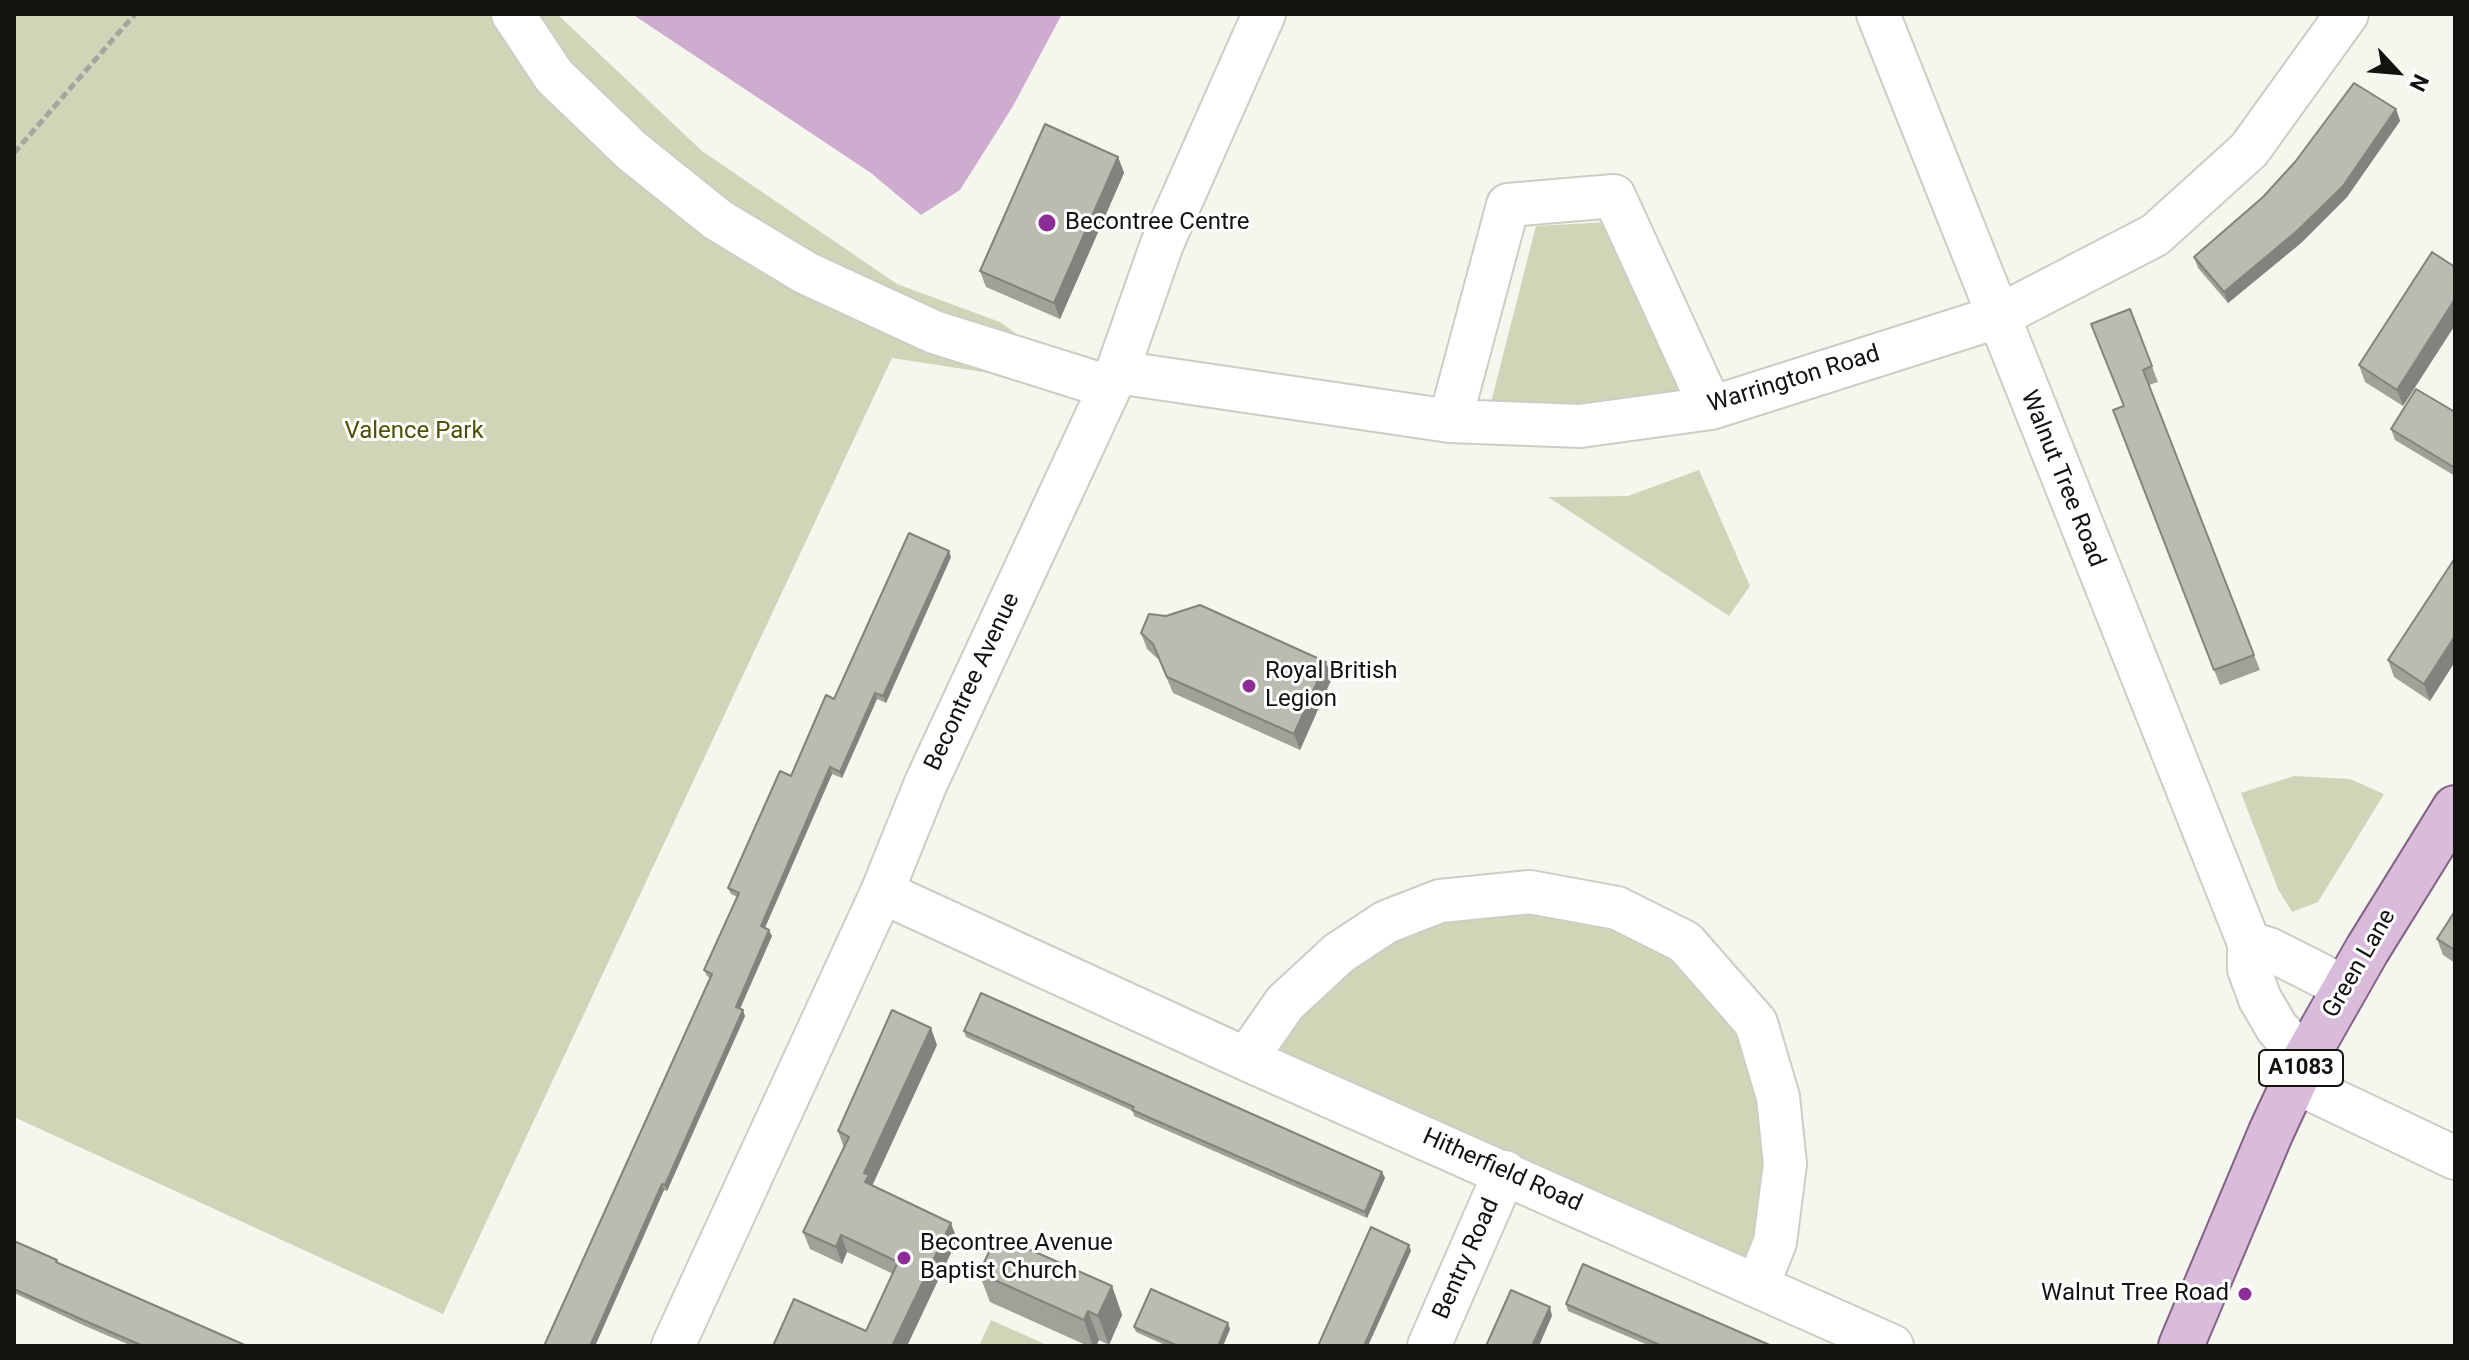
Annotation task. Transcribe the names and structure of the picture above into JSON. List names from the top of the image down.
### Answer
{
  "streets": {
    "main road": ["Green Lane", "A1083"],
    "street": [
      "Warrington Road",
      "Walnut Tree Road",
      "Becontree Avenue",
      "Hitherfield Road",
      "Bentry Road"
    ]
  },
  "crossings": [
    ["Warrington Road", "Walnut Tree Road"],
    ["Warrington Road", "Becontree Avenue"],
    ["Walnut Tree Road", "Green Lane"],
    ["Becontree Avenue", "Hitherfield Road"],
    ["Hitherfield Road", "Bentry Road"]
  ],
  "parks": ["Valence Park"],
  "places": [
    "Becontree Centre",
    "Royal British Legion",
    "Becontree Avenue Baptist Church",
    "Walnut Tree Road"
  ],
  "north": "bottom right"
}
